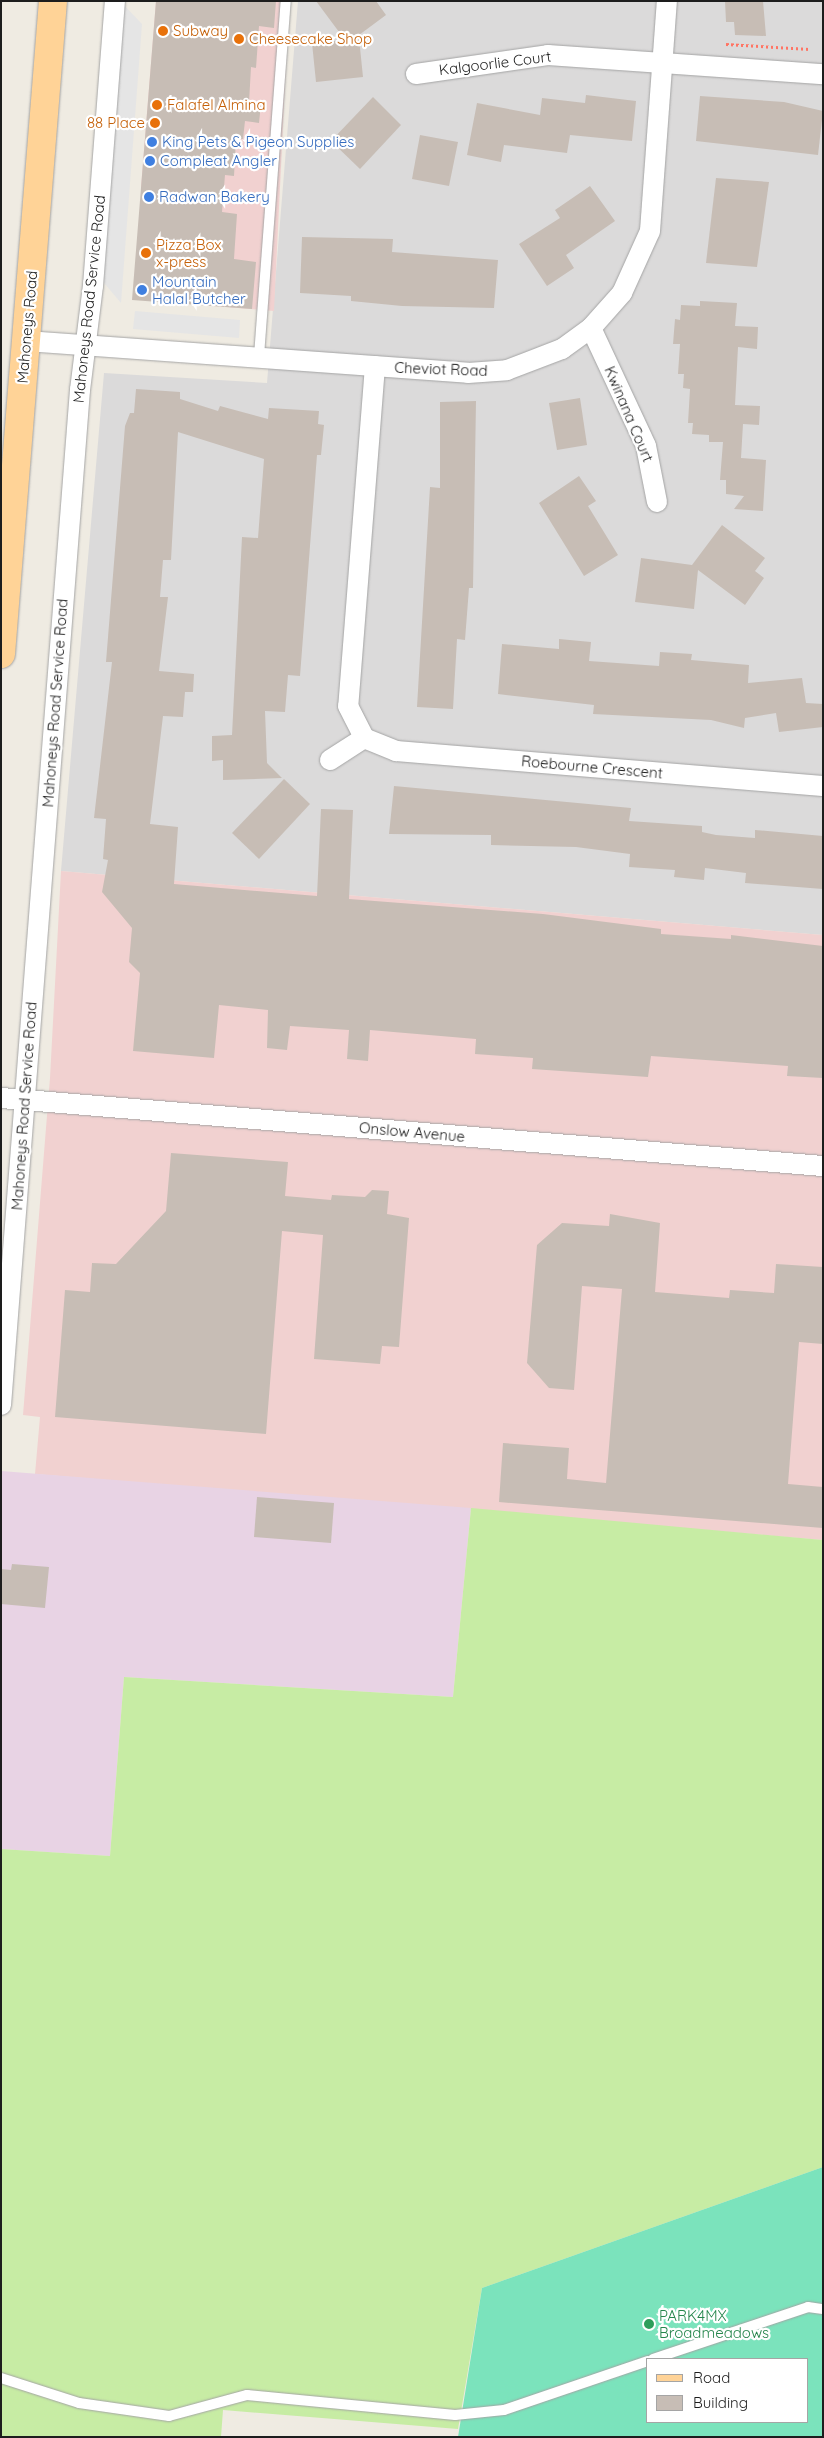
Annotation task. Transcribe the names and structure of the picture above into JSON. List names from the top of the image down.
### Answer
{
  "streets": {
    "main road": ["Mahoneys Road"],
    "street": [
      "Kalgoorlie Court",
      "Mahoneys Road Service Road",
      "Cheviot Road",
      "Kwinana Court",
      "Roebourne Crescent",
      "Onslow Avenue"
    ]
  },
  "crossings": [
    ["Kalgoorlie Court", "Cheviot Road"],
    ["Mahoneys Road Service Road", "Cheviot Road"],
    ["Mahoneys Road Service Road", "Onslow Avenue"],
    ["Mahoneys Road", "Cheviot Road"],
    ["Cheviot Road", "Kwinana Court"]
  ],
  "places": [
    "Subway",
    "Cheesecake Shop",
    "Falafel Almina",
    "88 Place",
    "King Pets & Pigeon Supplies",
    "Compleat Angler",
    "Radwan Bakery",
    "Pizza Box x-press",
    "Mountain Halal Butcher",
    "PARK4MX Broadmeadows"
  ],
  "legend": ["Road", "Building"]
}
